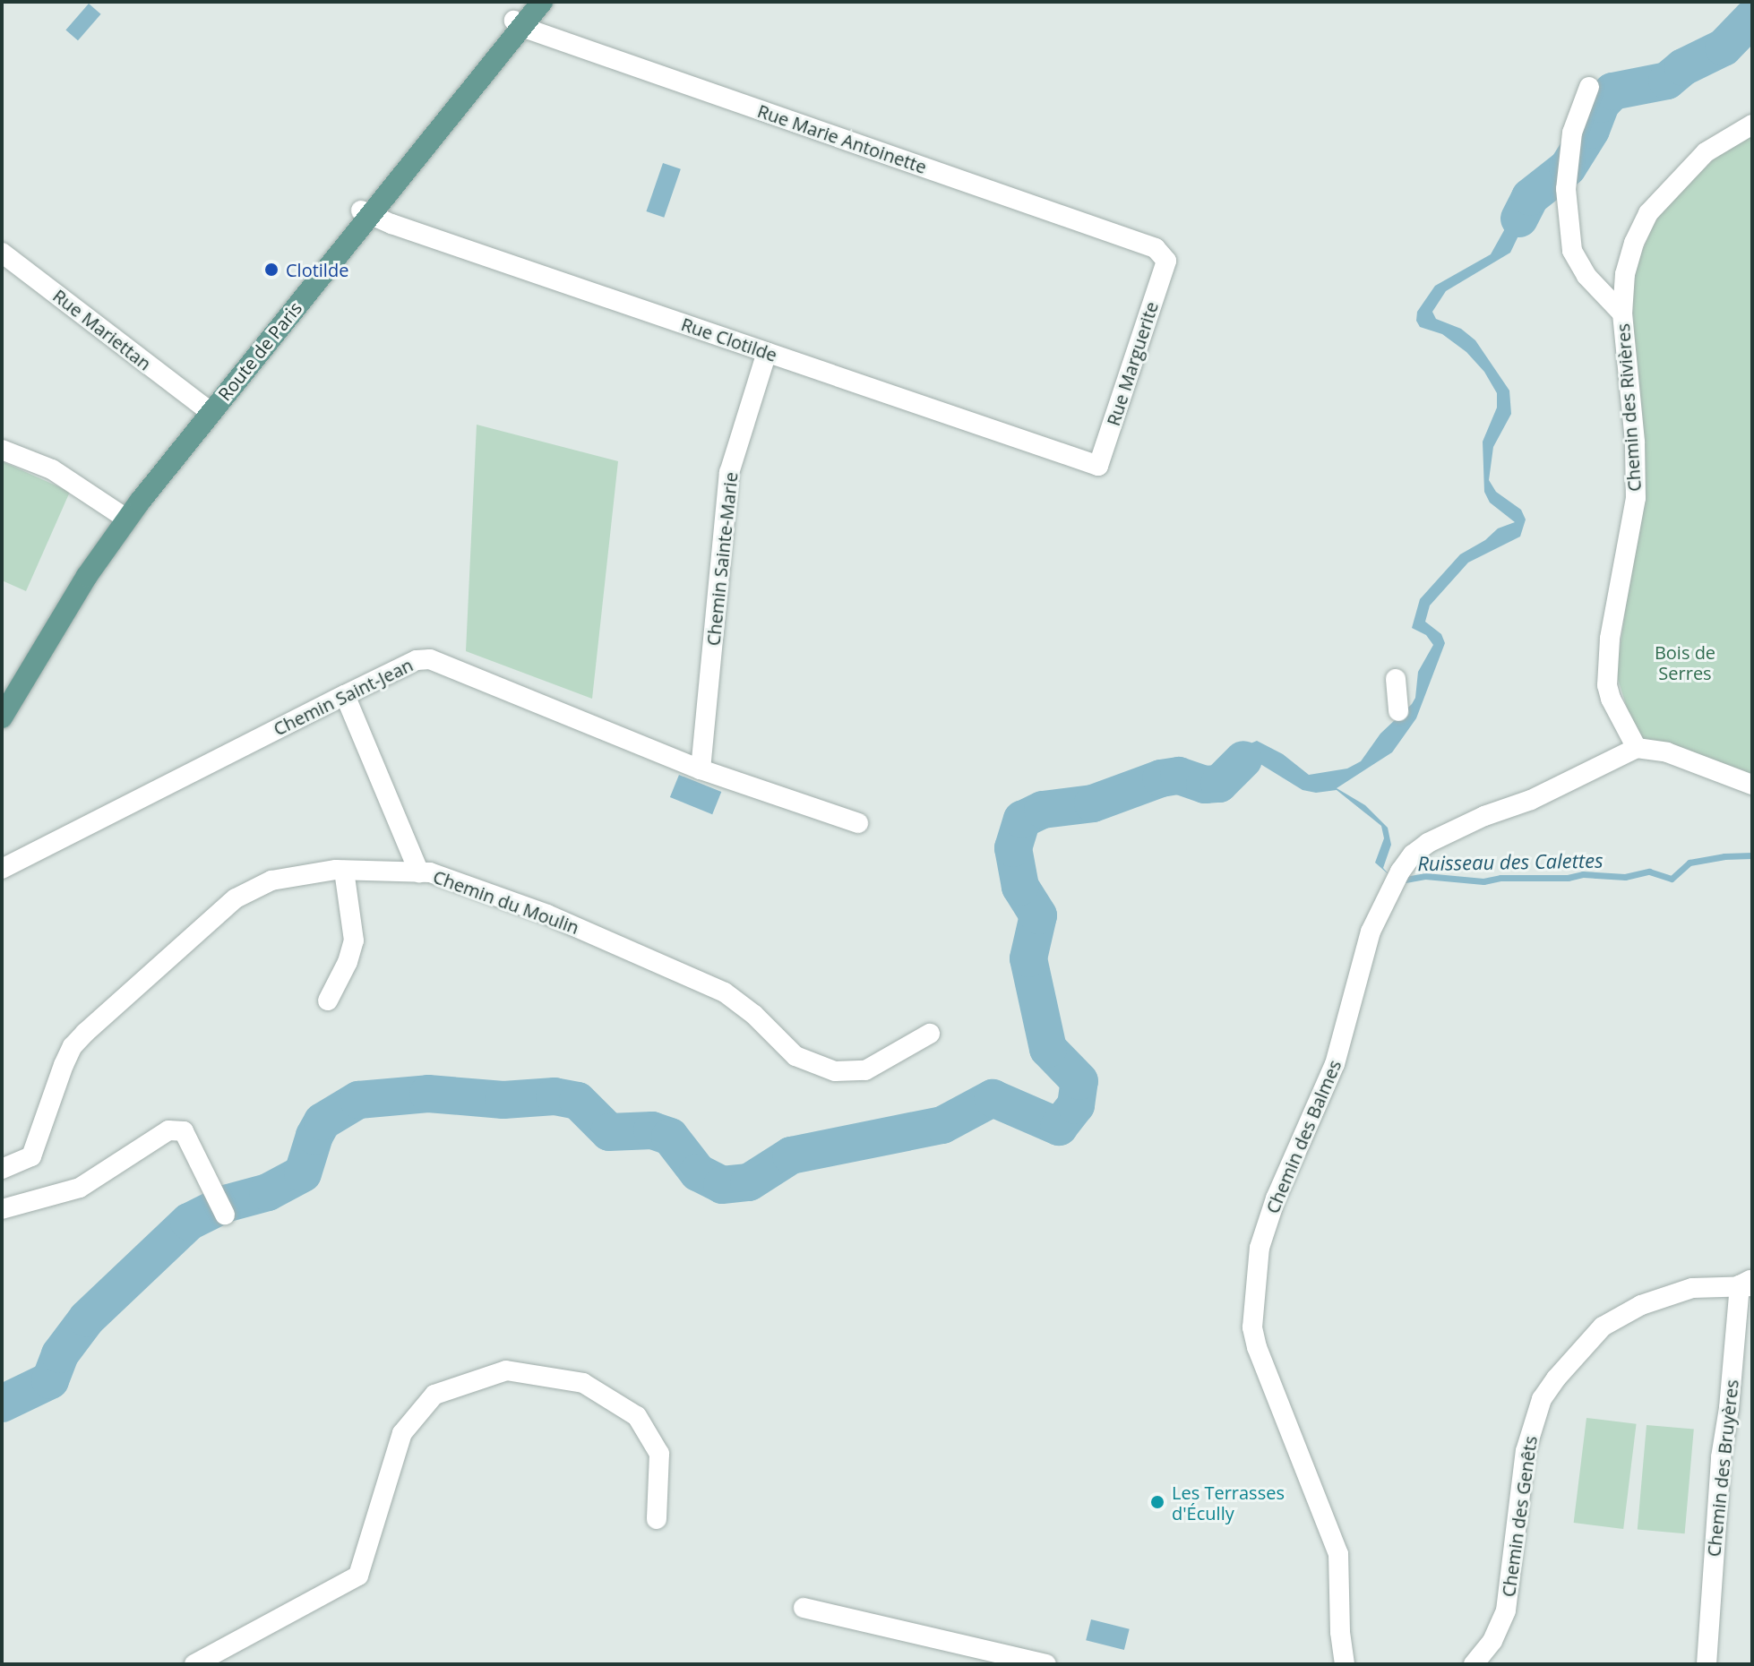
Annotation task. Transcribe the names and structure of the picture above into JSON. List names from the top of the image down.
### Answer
{
  "streets": {
    "main road": ["Route de Paris"],
    "street": [
      "Rue Marie Antoinette",
      "Rue Mariettan",
      "Rue Clotilde",
      "Rue Marguerite",
      "Chemin des Rivières",
      "Chemin Sainte-Marie",
      "Chemin Saint-Jean",
      "Chemin du Moulin",
      "Chemin des Balmes",
      "Chemin des Bruyères",
      "Chemin des Genêts"
    ]
  },
  "crossings": [
    ["Rue Marie Antoinette", "Route de Paris"],
    ["Rue Marie Antoinette", "Rue Marguerite"],
    ["Rue Mariettan", "Route de Paris"],
    ["Rue Clotilde", "Route de Paris"],
    ["Rue Clotilde", "Rue Marguerite"],
    ["Rue Clotilde", "Chemin Sainte-Marie"],
    ["Chemin des Rivières", "Chemin des Balmes"],
    ["Chemin Sainte-Marie", "Chemin Saint-Jean"],
    ["Chemin des Bruyères", "Chemin des Genêts"]
  ],
  "water": ["Ruisseau des Calettes"],
  "parks": ["Bois de Serres"],
  "places": ["Clotilde", "Les Terrasses d'Écully"]
}
